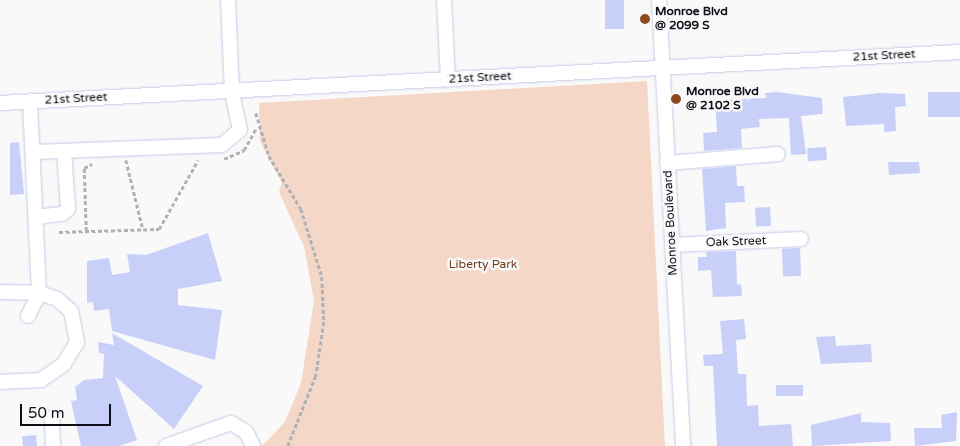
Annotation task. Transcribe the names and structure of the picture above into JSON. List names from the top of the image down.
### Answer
{
  "streets": {
    "street": ["21st Street", "Monroe Boulevard", "Oak Street"]
  },
  "crossings": [
    ["21st Street", "Monroe Boulevard"],
    ["Monroe Boulevard", "Oak Street"]
  ],
  "parks": ["Liberty Park"],
  "places": ["Monroe Blvd @ 2099 S", "Monroe Blvd @ 2102 S"],
  "scale_bar": "50 m"
}
